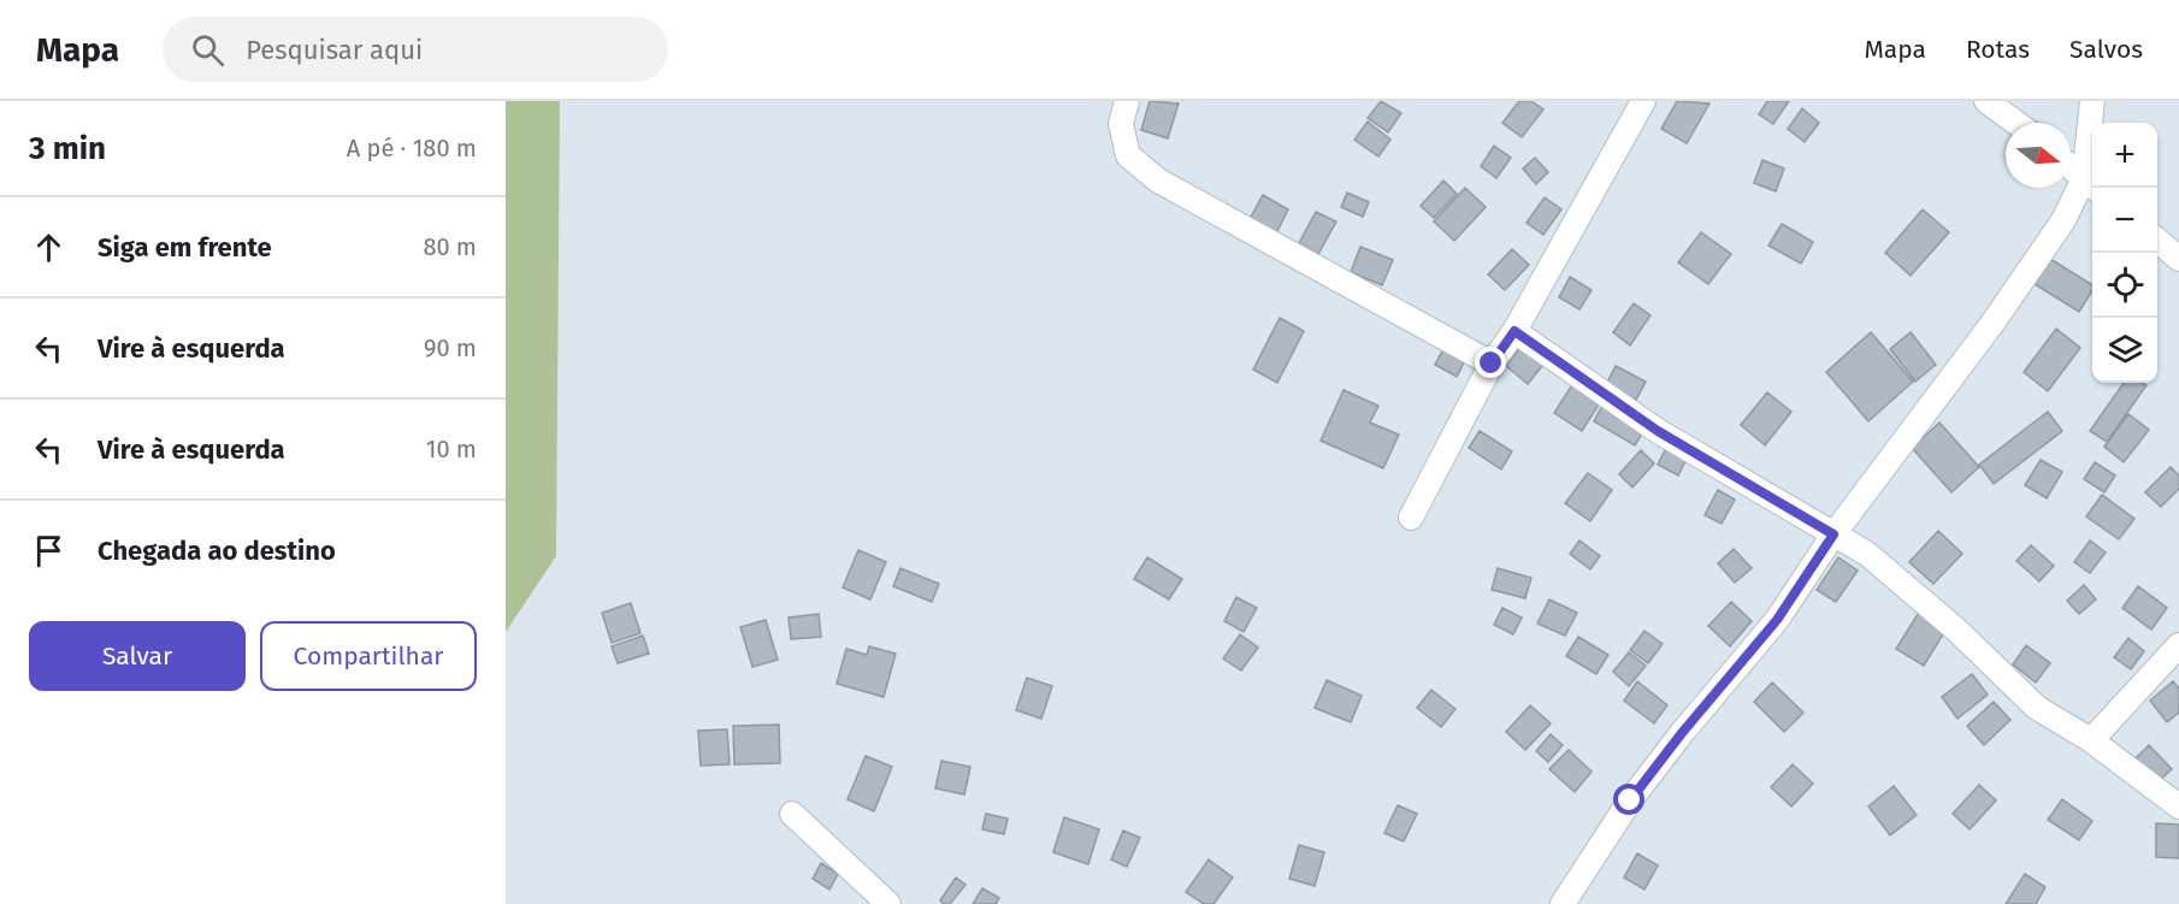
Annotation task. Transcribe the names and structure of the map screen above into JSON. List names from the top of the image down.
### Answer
{
  "north": "right",
  "page": {
    "header": "Mapa",
    "search": "Pesquisar aqui",
    "nav": ["Mapa", "Rotas", "Salvos"],
    "heading": ["3 min", "A pé · 180 m"],
    "map_buttons": ["+", "−"],
    "list": [
      ["Siga em frente", "80 m"],
      ["Vire à esquerda", "90 m"],
      ["Vire à esquerda", "10 m"],
      "Chegada ao destino"
    ],
    "buttons": ["Salvar", "Compartilhar"]
  }
}
